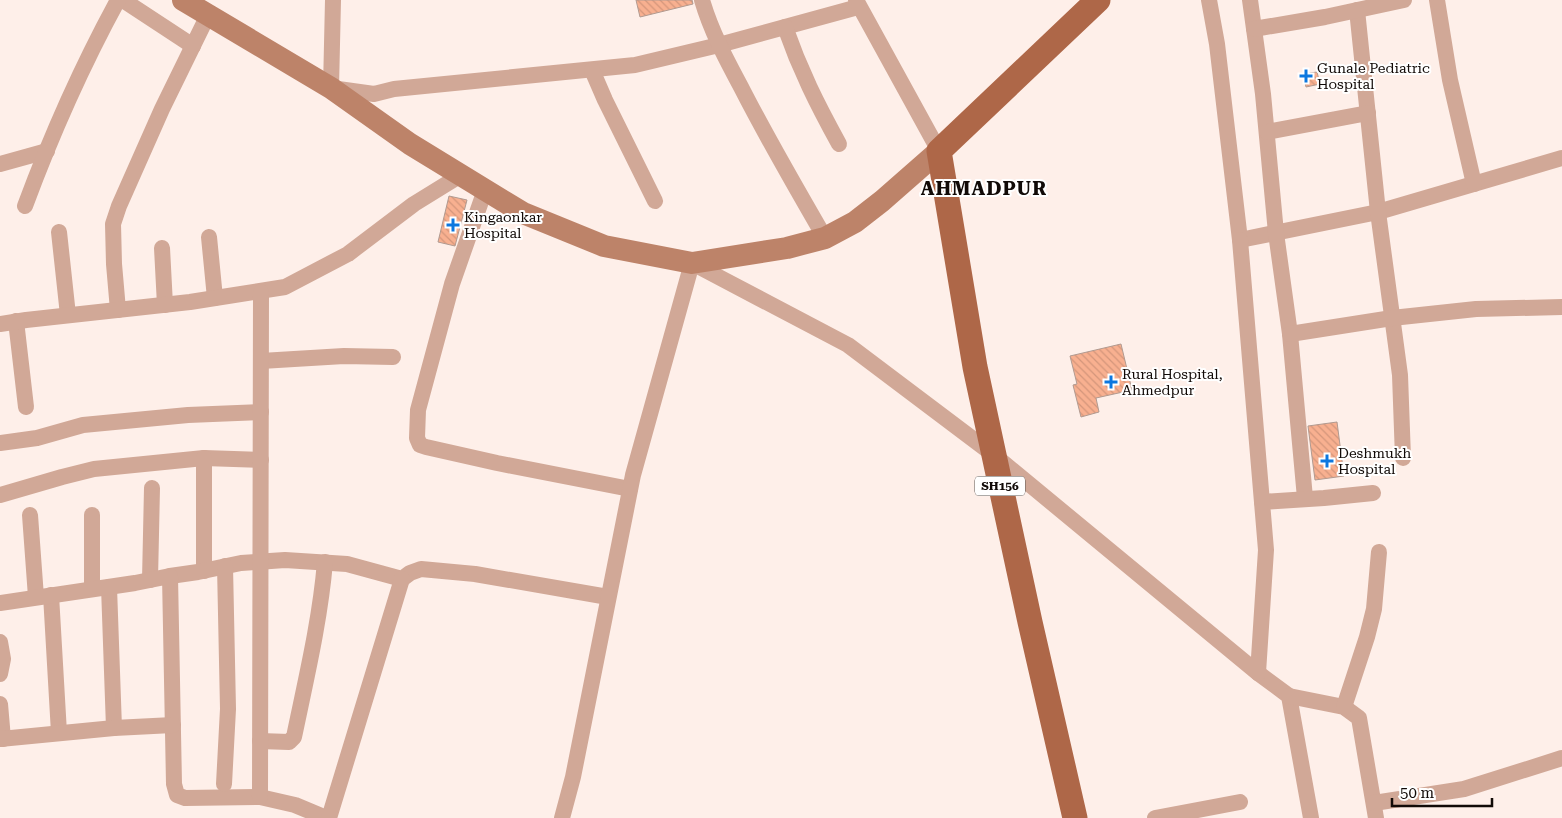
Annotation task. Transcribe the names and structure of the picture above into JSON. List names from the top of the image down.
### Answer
{
  "streets": {
    "main road": ["SH156"]
  },
  "districts": ["AHMADPUR"],
  "places": {
    "health": [
      "Gunale Pediatric Hospital",
      "Kingaonkar Hospital",
      "Rural Hospital, Ahmedpur",
      "Deshmukh Hospital"
    ]
  },
  "scale_bar": "50 m"
}
